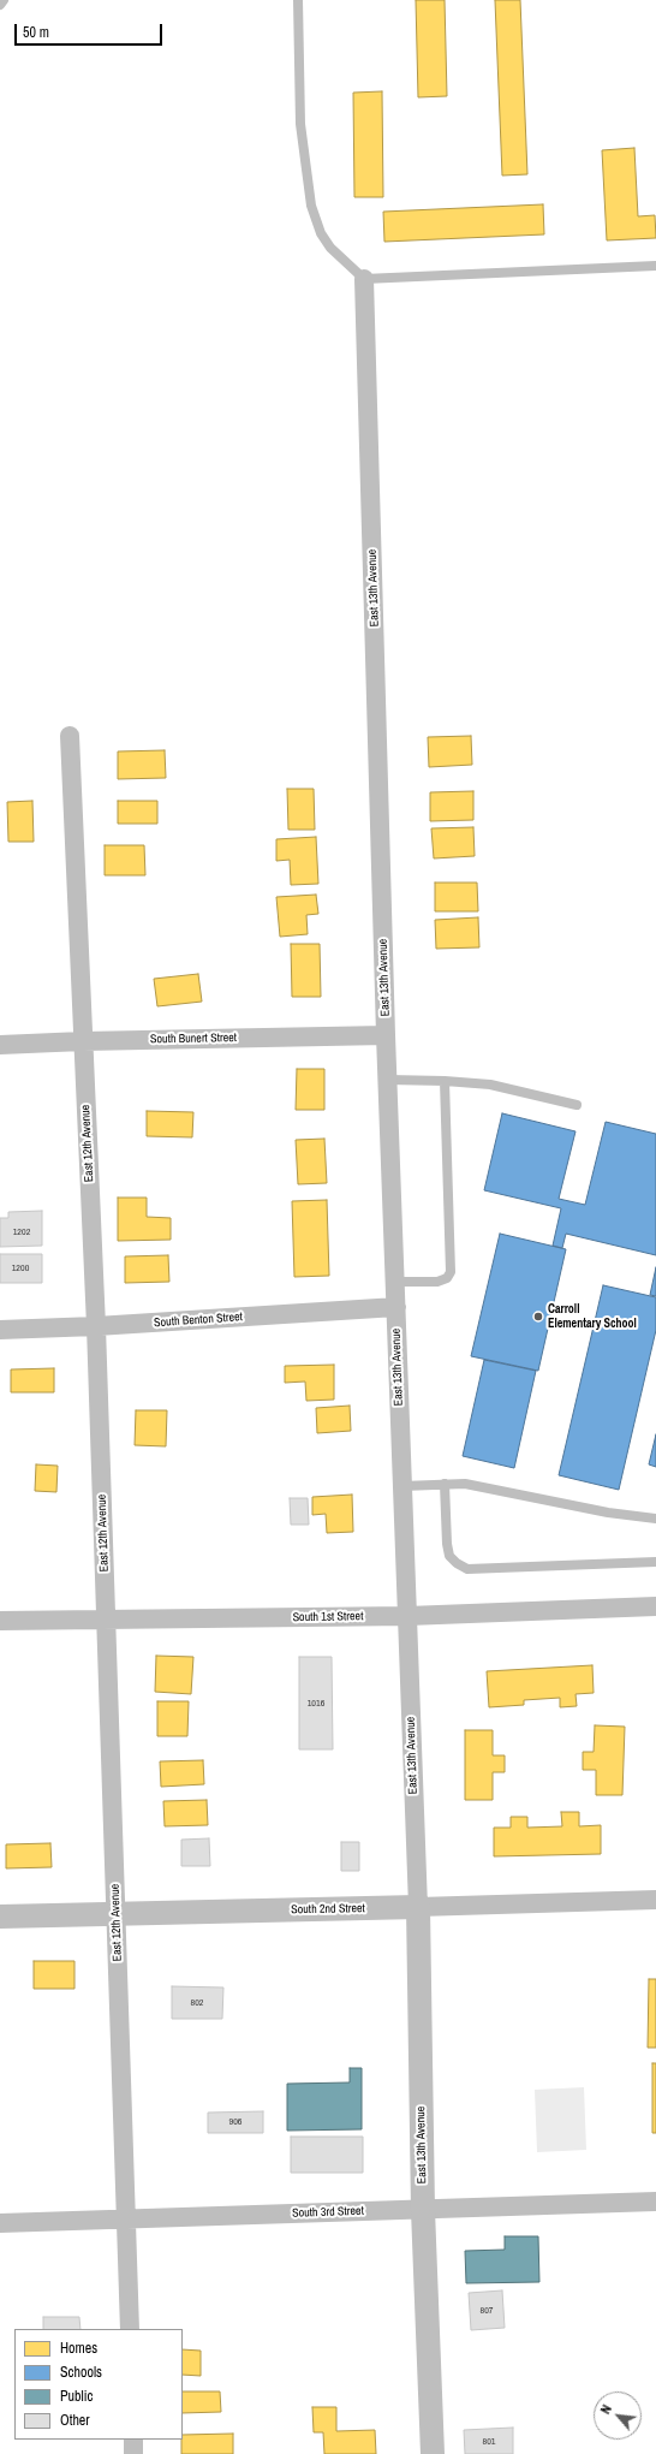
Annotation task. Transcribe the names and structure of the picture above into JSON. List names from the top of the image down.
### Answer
{
  "streets": {
    "street": [
      "East 13th Avenue",
      "South Bunert Street",
      "East 12th Avenue",
      "South Benton Street",
      "South 1st Street",
      "South 2nd Street",
      "South 3rd Street"
    ]
  },
  "crossings": [
    ["East 13th Avenue", "South Bunert Street"],
    ["East 13th Avenue", "South Benton Street"],
    ["East 13th Avenue", "South 1st Street"],
    ["East 13th Avenue", "South 2nd Street"],
    ["East 13th Avenue", "South 3rd Street"],
    ["South Bunert Street", "East 12th Avenue"],
    ["East 12th Avenue", "South Benton Street"],
    ["East 12th Avenue", "South 1st Street"],
    ["East 12th Avenue", "South 2nd Street"],
    ["East 12th Avenue", "South 3rd Street"]
  ],
  "places": ["Carroll Elementary School"],
  "house_numbers": [
    "1202",
    "1200",
    "1016",
    "802",
    "906",
    "807",
    "801"
  ],
  "legend": [
    "Homes",
    "Schools",
    "Public",
    "Other"
  ],
  "scale_bar": "50 m",
  "north": "top left"
}
